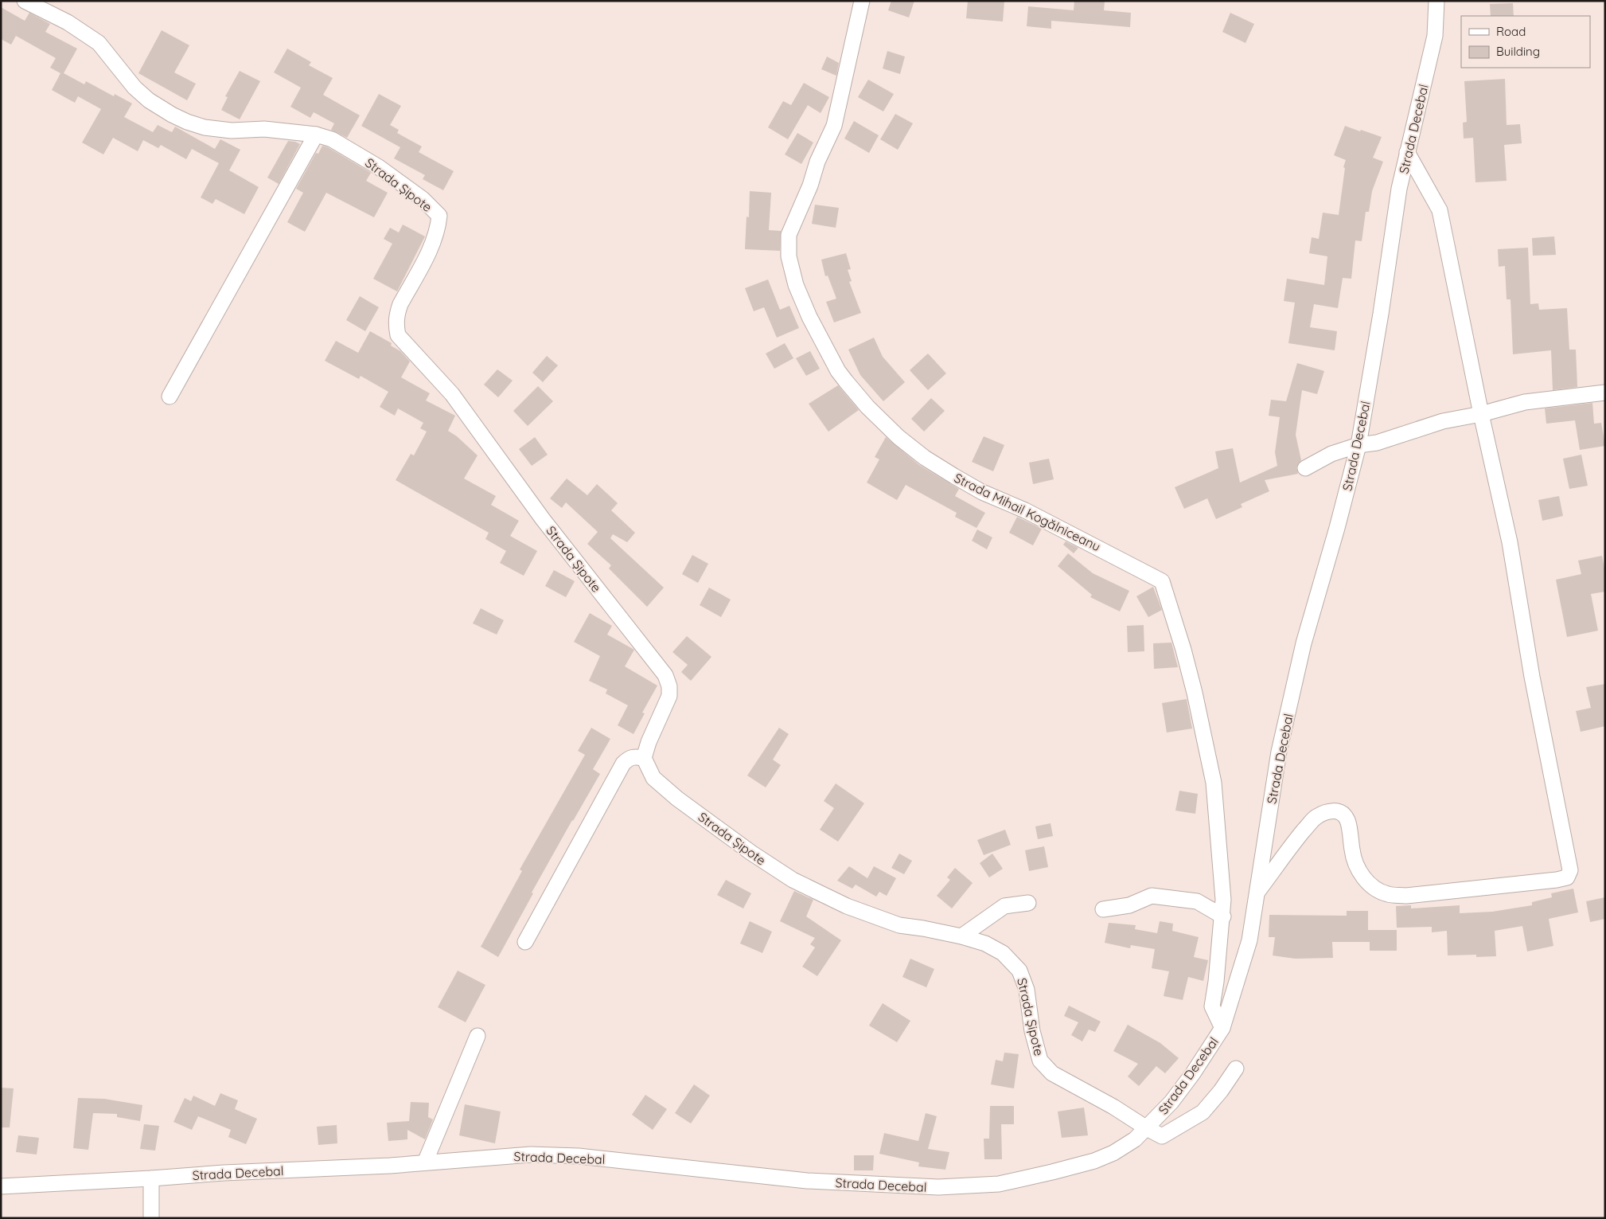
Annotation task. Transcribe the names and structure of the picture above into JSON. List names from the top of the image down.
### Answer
{
  "streets": {
    "street": ["Strada Decebal", "Strada Șipote", "Strada Mihail Kogălniceanu"]
  },
  "crossings": [
    ["Strada Decebal", "Strada Șipote"],
    ["Strada Decebal", "Strada Mihail Kogălniceanu"]
  ],
  "legend": ["Road", "Building"]
}
